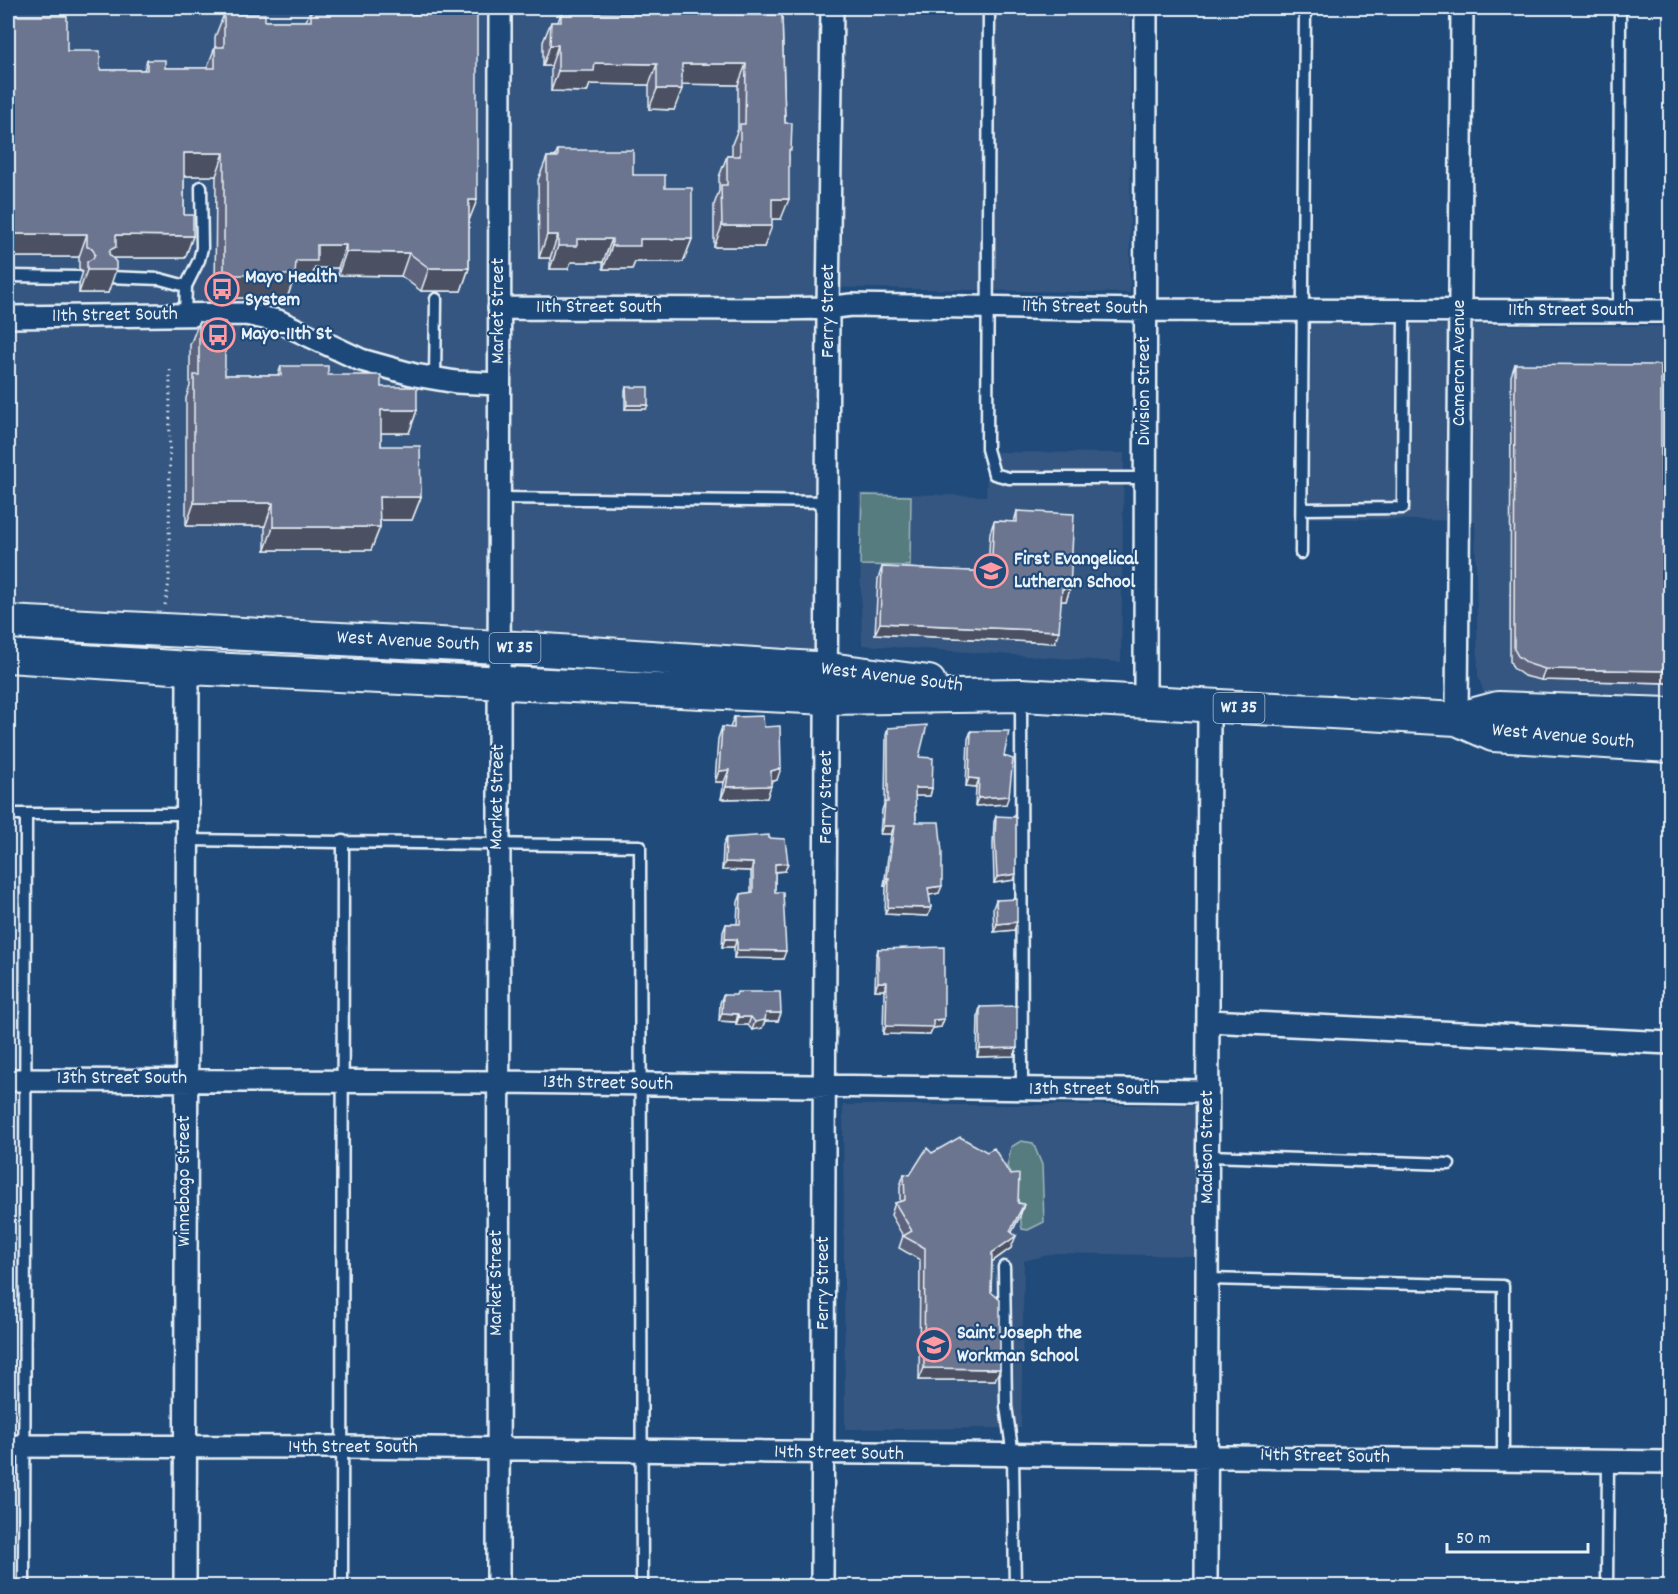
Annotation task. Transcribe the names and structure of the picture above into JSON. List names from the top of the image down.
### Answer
{
  "streets": {
    "main road": ["West Avenue South", "WI 35"],
    "street": [
      "11th Street South",
      "Market Street",
      "Ferry Street",
      "Cameron Avenue",
      "Division Street",
      "13th Street South",
      "Madison Street",
      "Winnebago Street",
      "14th Street South"
    ]
  },
  "crossings": [
    ["11th Street South", "Market Street"],
    ["11th Street South", "Ferry Street"],
    ["11th Street South", "Cameron Avenue"],
    ["11th Street South", "Division Street"],
    ["Market Street", "West Avenue South"],
    ["Market Street", "13th Street South"],
    ["Market Street", "14th Street South"],
    ["Ferry Street", "West Avenue South"],
    ["Ferry Street", "13th Street South"],
    ["Ferry Street", "14th Street South"],
    ["Cameron Avenue", "West Avenue South"],
    ["Division Street", "West Avenue South"],
    ["West Avenue South", "Madison Street"],
    ["West Avenue South", "Winnebago Street"],
    ["13th Street South", "Madison Street"],
    ["13th Street South", "Winnebago Street"],
    ["Madison Street", "14th Street South"],
    ["Winnebago Street", "14th Street South"]
  ],
  "places": {
    "bus stop": ["Mayo Health System", "Mayo-11th St"],
    "school or university": ["First Evangelical Lutheran School", "Saint Joseph the Workman School"]
  },
  "scale_bar": "50 m"
}
